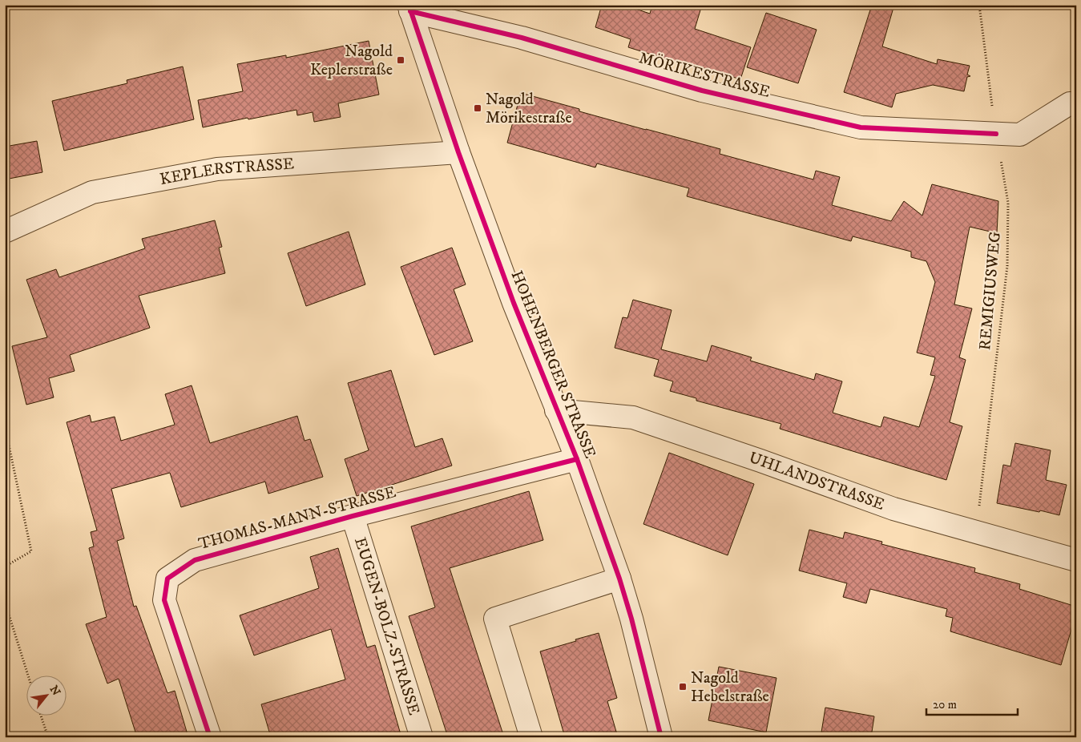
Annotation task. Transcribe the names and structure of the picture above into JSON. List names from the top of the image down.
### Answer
{
  "streets": {
    "street": [
      "MÖRIKESTRASSE",
      "KEPLERSTRASSE",
      "HOHENBERGER STRASSE",
      "UHLANDSTRASSE",
      "THOMAS-MANN-STRASSE",
      "EUGEN-BOLZ-STRASSE"
    ],
    "path": ["REMIGIUSWEG"]
  },
  "crossings": [
    ["MÖRIKESTRASSE", "REMIGIUSWEG"],
    ["MÖRIKESTRASSE", "HOHENBERGER STRASSE"],
    ["KEPLERSTRASSE", "HOHENBERGER STRASSE"],
    ["REMIGIUSWEG", "UHLANDSTRASSE"],
    ["HOHENBERGER STRASSE", "UHLANDSTRASSE"],
    ["HOHENBERGER STRASSE", "THOMAS-MANN-STRASSE"],
    ["THOMAS-MANN-STRASSE", "EUGEN-BOLZ-STRASSE"]
  ],
  "places": {
    "transit": ["Nagold Keplerstraße", "Nagold Mörikestraße", "Nagold Hebelstraße"]
  },
  "scale_bar": "20 m",
  "north": "top right"
}
